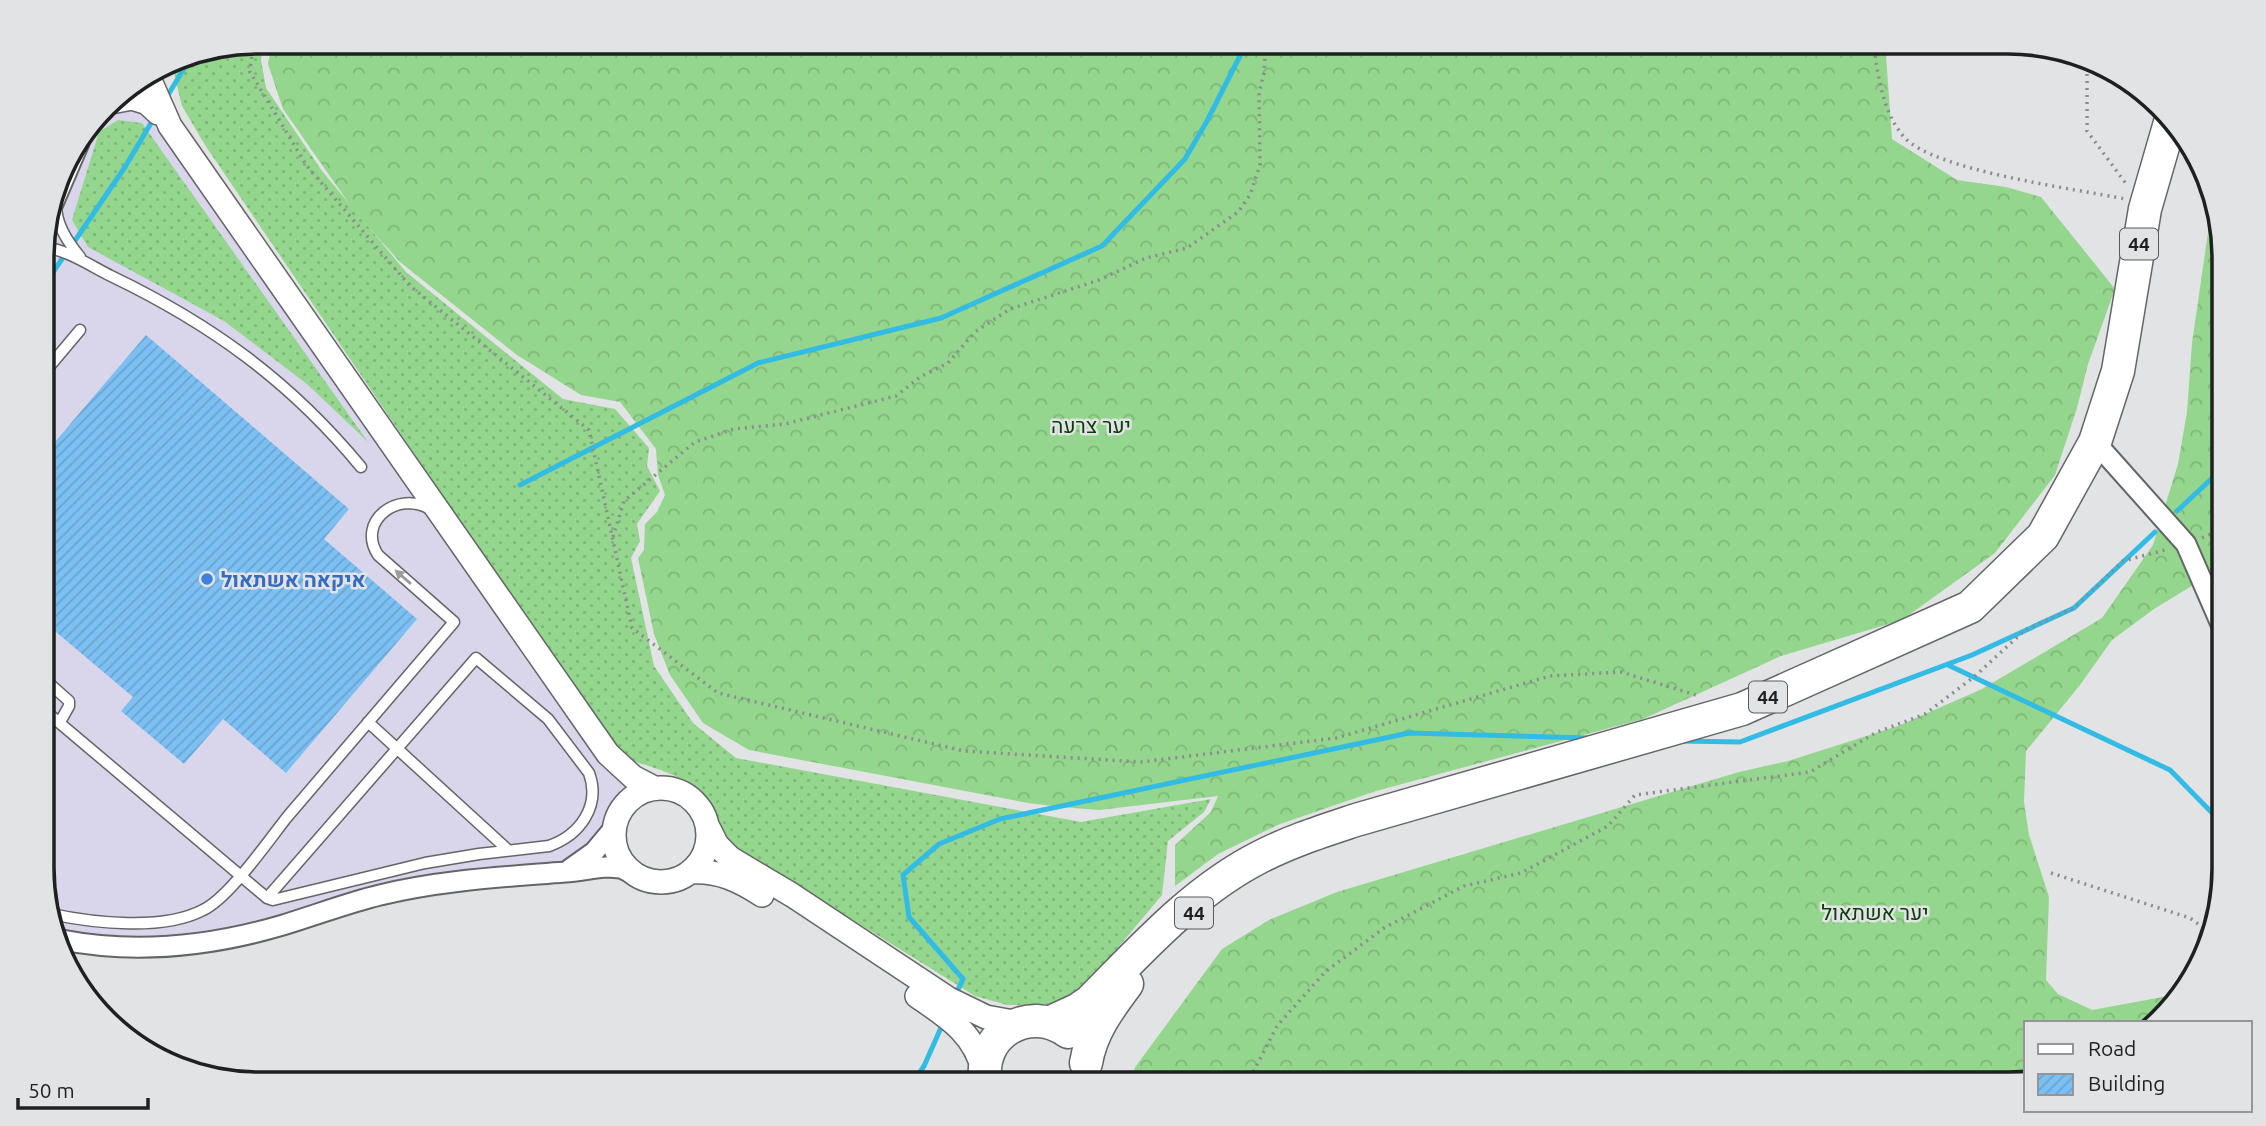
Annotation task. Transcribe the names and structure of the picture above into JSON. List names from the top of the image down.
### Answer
{
  "streets": {
    "highway": ["44"]
  },
  "parks": ["יער צרעה", "יער אשתאול"],
  "places": ["איקאה אשתאול"],
  "legend": ["Road", "Building"],
  "scale_bar": "50 m"
}
